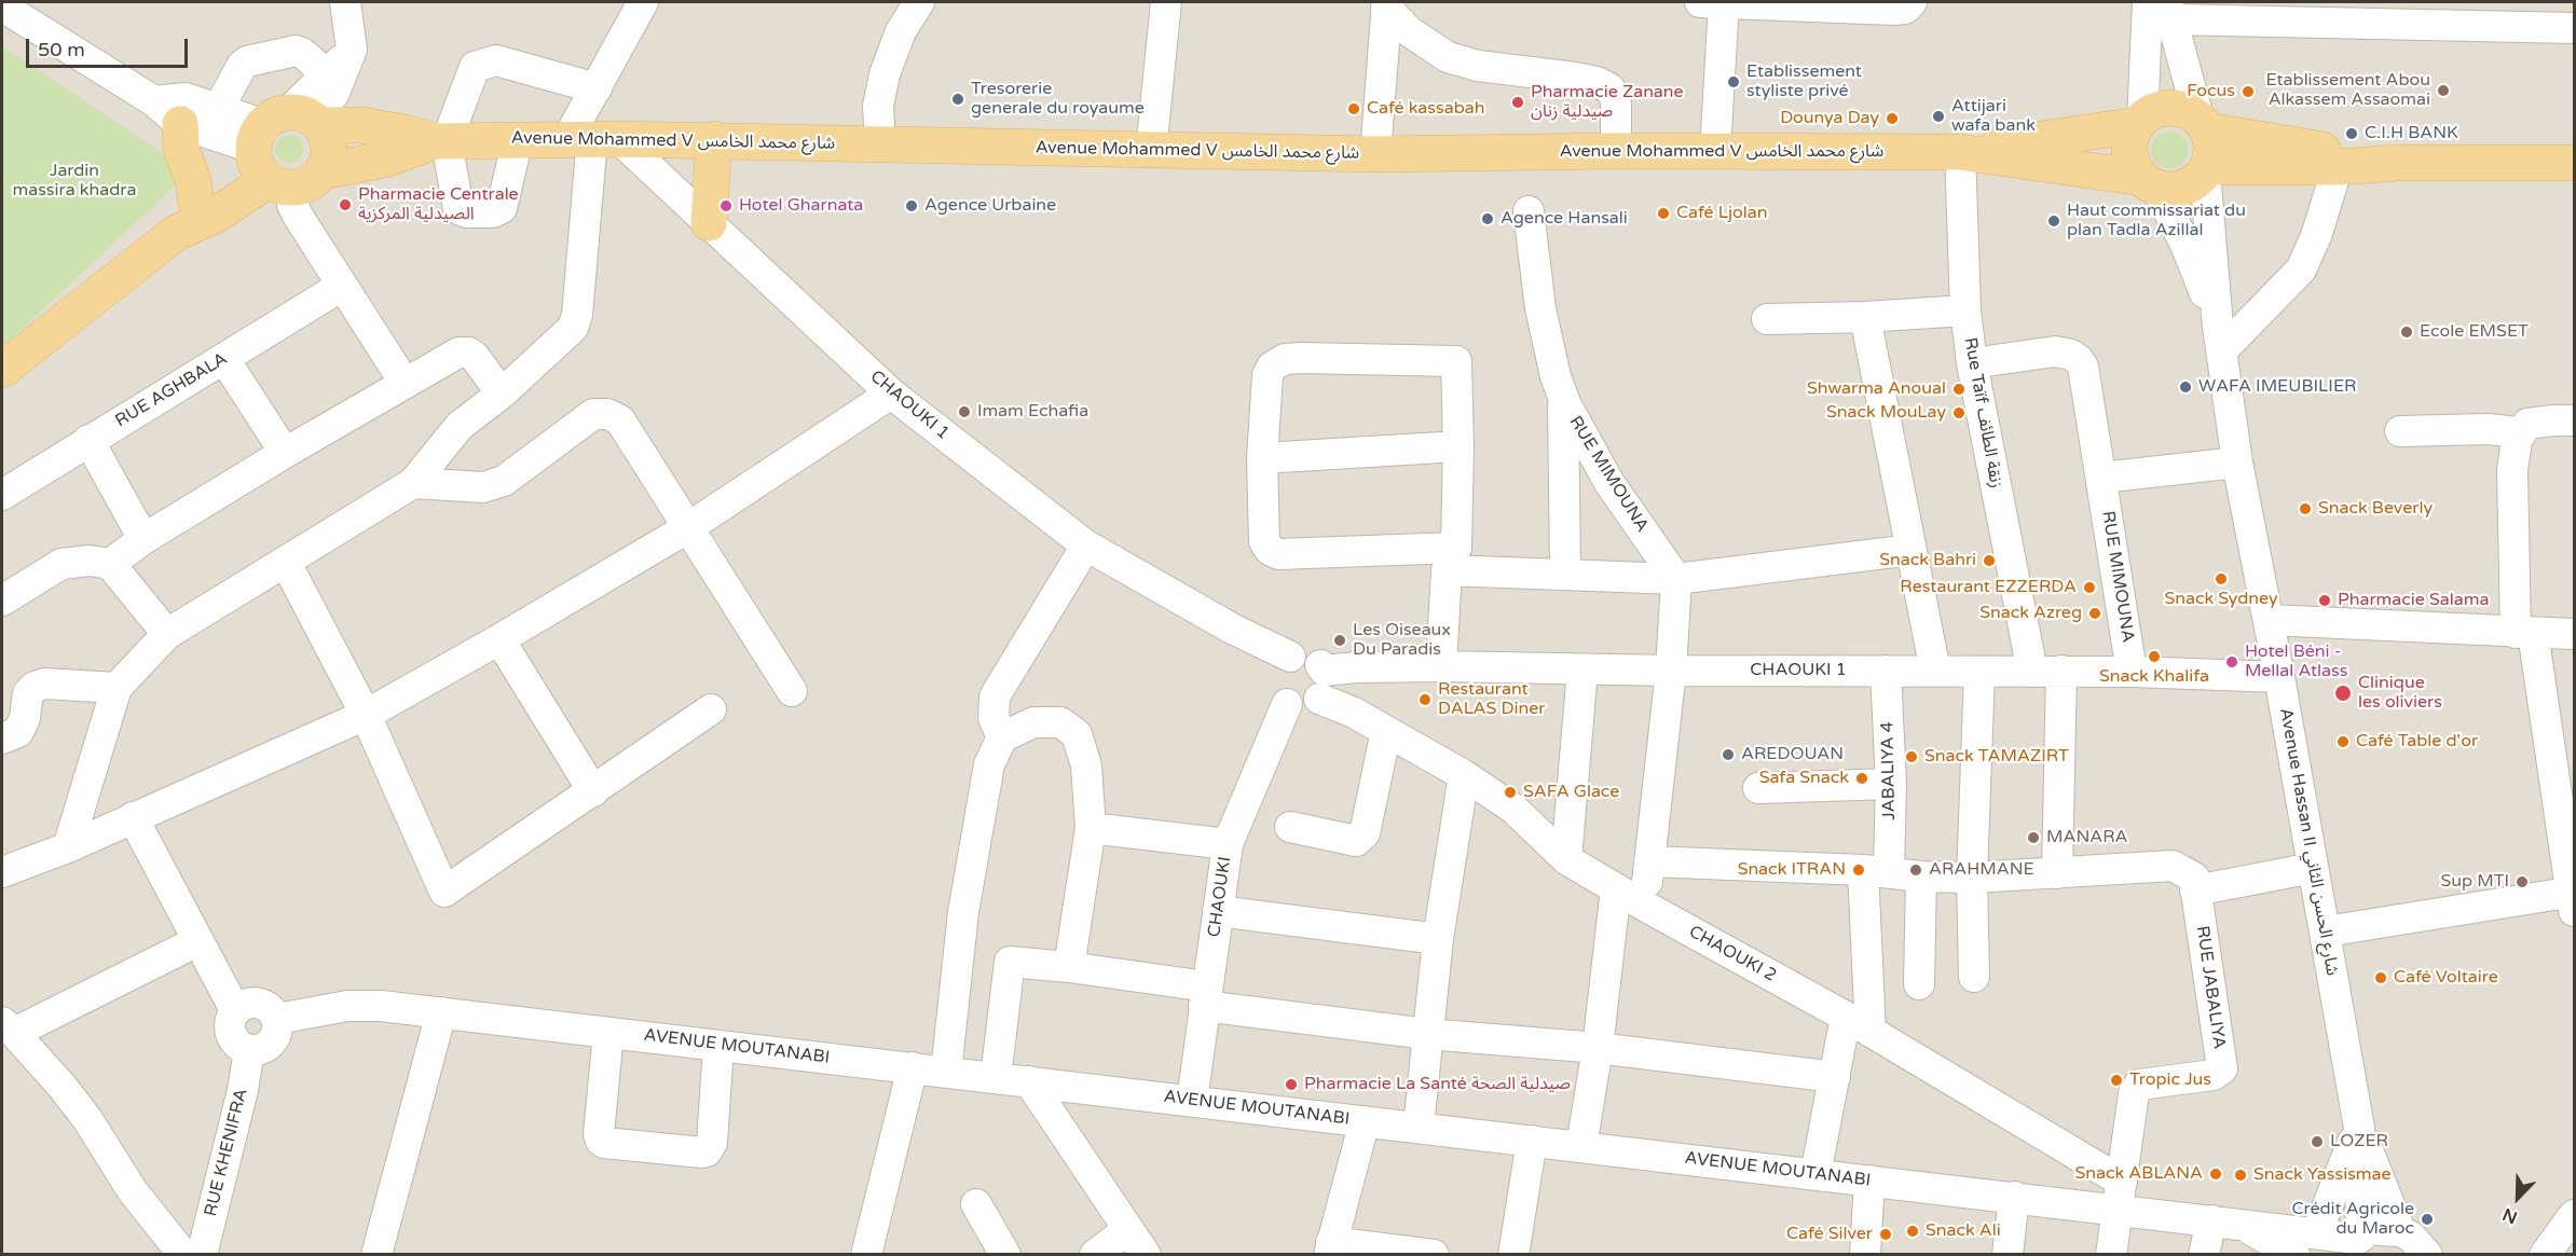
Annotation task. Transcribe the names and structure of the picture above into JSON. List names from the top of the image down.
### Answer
{
  "streets": {
    "main road": ["Avenue Mohammed V شارع محمد الخامس"],
    "street": [
      "RUE AGHBALA",
      "CHAOUKI 1",
      "Rue Taïf زنقة الطائف",
      "RUE MIMOUNA",
      "JABALIYA 4",
      "Avenue Hassan II شارع الحسن الثاني",
      "CHAOUKI",
      "CHAOUKI 2",
      "RUE JABALIYA",
      "AVENUE MOUTANABI",
      "RUE KHENIFRA"
    ]
  },
  "crossings": [
    ["Avenue Mohammed V شارع محمد الخامس", "CHAOUKI 1"],
    ["Avenue Mohammed V شارع محمد الخامس", "Rue Taïf زنقة الطائف"],
    ["CHAOUKI 1", "Rue Taïf زنقة الطائف"],
    ["CHAOUKI 1", "RUE MIMOUNA"],
    ["CHAOUKI 1", "JABALIYA 4"],
    ["CHAOUKI 1", "Avenue Hassan II شارع الحسن الثاني"],
    ["CHAOUKI 1", "CHAOUKI"],
    ["CHAOUKI 1", "CHAOUKI 2"],
    ["Rue Taïf زنقة الطائف", "RUE MIMOUNA"],
    ["JABALIYA 4", "CHAOUKI 2"],
    ["JABALIYA 4", "AVENUE MOUTANABI"],
    ["CHAOUKI", "CHAOUKI 2"],
    ["CHAOUKI", "AVENUE MOUTANABI"],
    ["CHAOUKI 2", "RUE JABALIYA"],
    ["CHAOUKI 2", "AVENUE MOUTANABI"],
    ["RUE JABALIYA", "AVENUE MOUTANABI"],
    ["AVENUE MOUTANABI", "RUE KHENIFRA"]
  ],
  "parks": ["Jardin massira khadra"],
  "places": [
    "Etablissement styliste privé",
    "Etablissement Abou Alkassem Assaomai",
    "Focus",
    "Tresorerie generale du royaume",
    "Pharmacie Zanane صيدلية زنان",
    "Café kassabah",
    "Attijari wafa bank",
    "Dounya Day",
    "C.I.H BANK",
    "Pharmacie Centrale الصيدلية المركزية",
    "Hotel Gharnata",
    "Agence Urbaine",
    "Café Ljolan",
    "Agence Hansali",
    "Haut commissariat du plan Tadla Azillal",
    "Ecole EMSET",
    "WAFA IMEUBILIER",
    "Shwarma Anoual",
    "Imam Echafia",
    "Snack MouLay",
    "Snack Beverly",
    "Snack Bahri",
    "Snack Sydney",
    "Restaurant EZZERDA",
    "Pharmacie Salama",
    "Snack Azreg",
    "Les Oiseaux Du Paradis",
    "Snack Khalifa",
    "Hotel Béni - Mellal Atlass",
    "Clinique les oliviers",
    "Restaurant DALAS Diner",
    "Café Table d'or",
    "AREDOUAN",
    "Snack TAMAZIRT",
    "Safa Snack",
    "SAFA Glace",
    "MANARA",
    "Snack ITRAN",
    "ARAHMANE",
    "Sup MTI",
    "Café Voltaire",
    "Tropic Jus",
    "Pharmacie La Santé صيدلية الصحة",
    "LOZER",
    "Snack ABLANA",
    "Snack Yassismae",
    "Crédit Agricole du Maroc",
    "Snack Ali",
    "Café Silver"
  ],
  "scale_bar": "50 m",
  "north": "bottom left"
}
